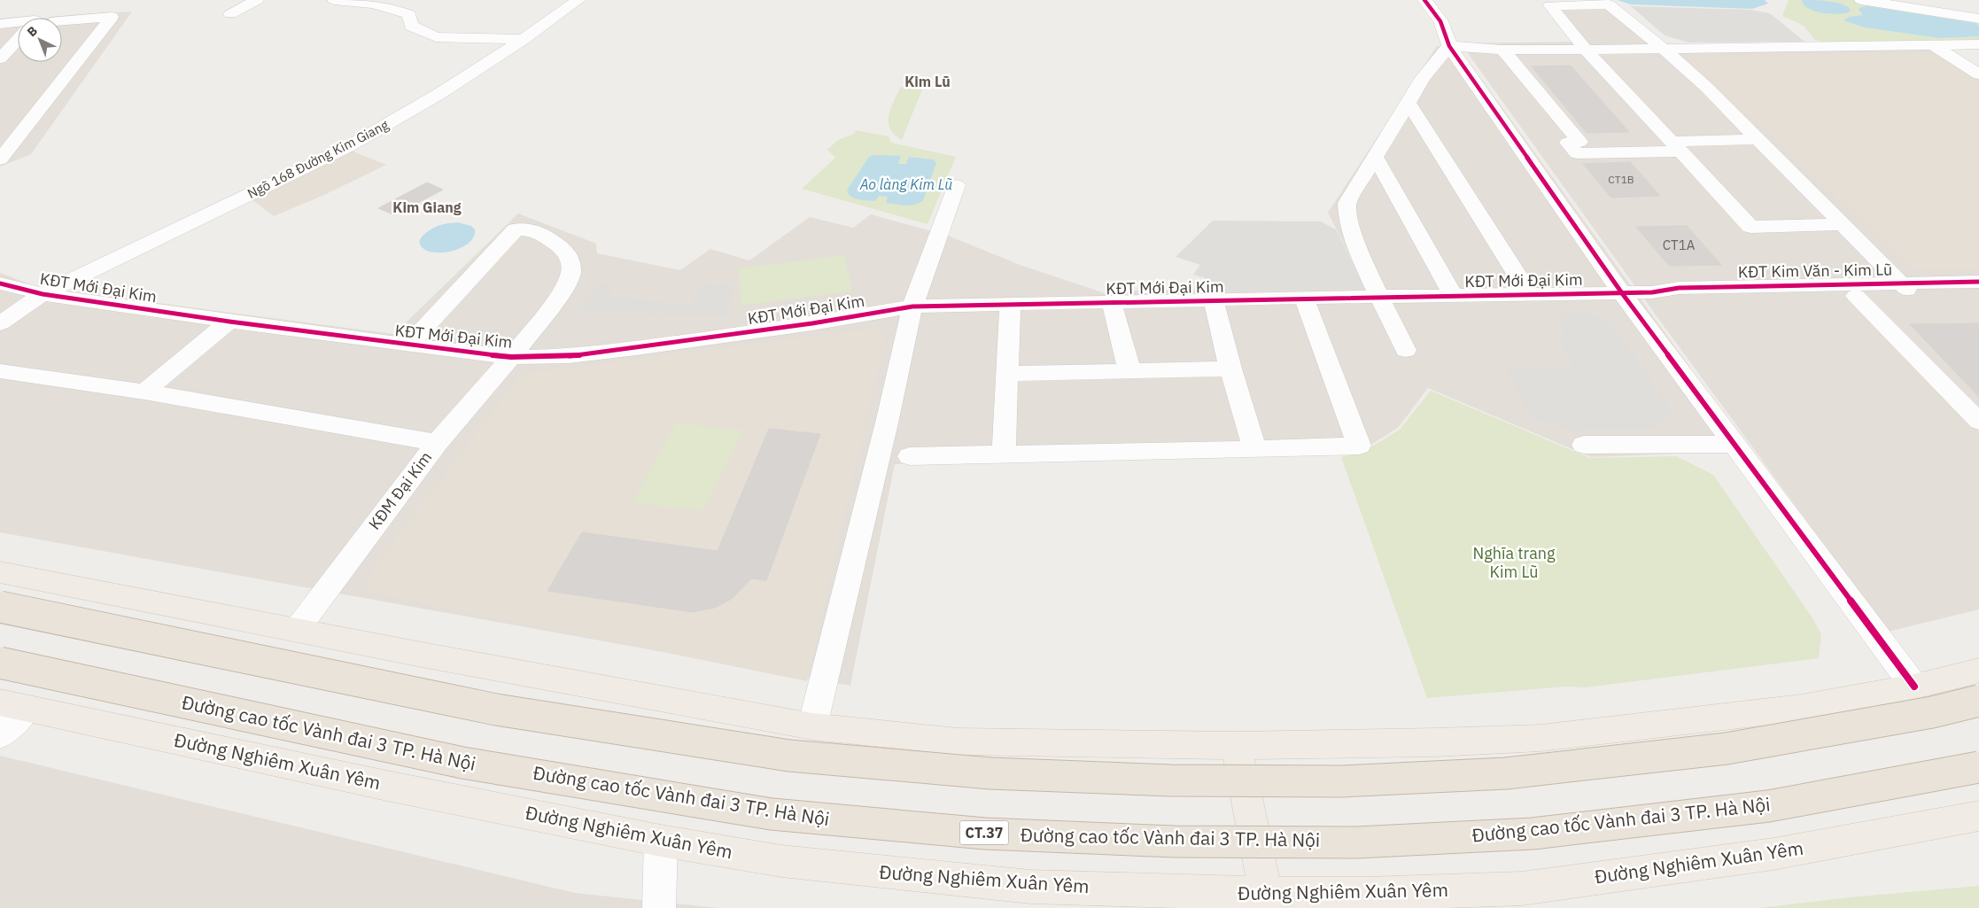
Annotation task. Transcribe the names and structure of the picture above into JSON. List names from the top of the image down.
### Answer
{
  "streets": {
    "highway": ["Đường cao tốc Vành đai 3 TP. Hà Nội", "CT.37"],
    "main road": ["Đường Nghiêm Xuân Yêm"],
    "street": [
      "Ngõ 168 Đường Kim Giang",
      "KĐT Kim Văn - Kim Lũ",
      "KĐT Mới Đại Kim",
      "KĐM Đại Kim"
    ]
  },
  "crossings": [
    ["Ngõ 168 Đường Kim Giang", "KĐT Mới Đại Kim"],
    ["KĐT Kim Văn - Kim Lũ", "KĐT Mới Đại Kim"],
    ["KĐT Mới Đại Kim", "KĐM Đại Kim"]
  ],
  "districts": ["Kim Lũ", "Kim Giang"],
  "water": ["Ao làng Kim Lũ"],
  "parks": ["Nghĩa trang Kim Lũ"],
  "house_numbers": ["CT1B", "CT1A"],
  "north": "top left"
}
